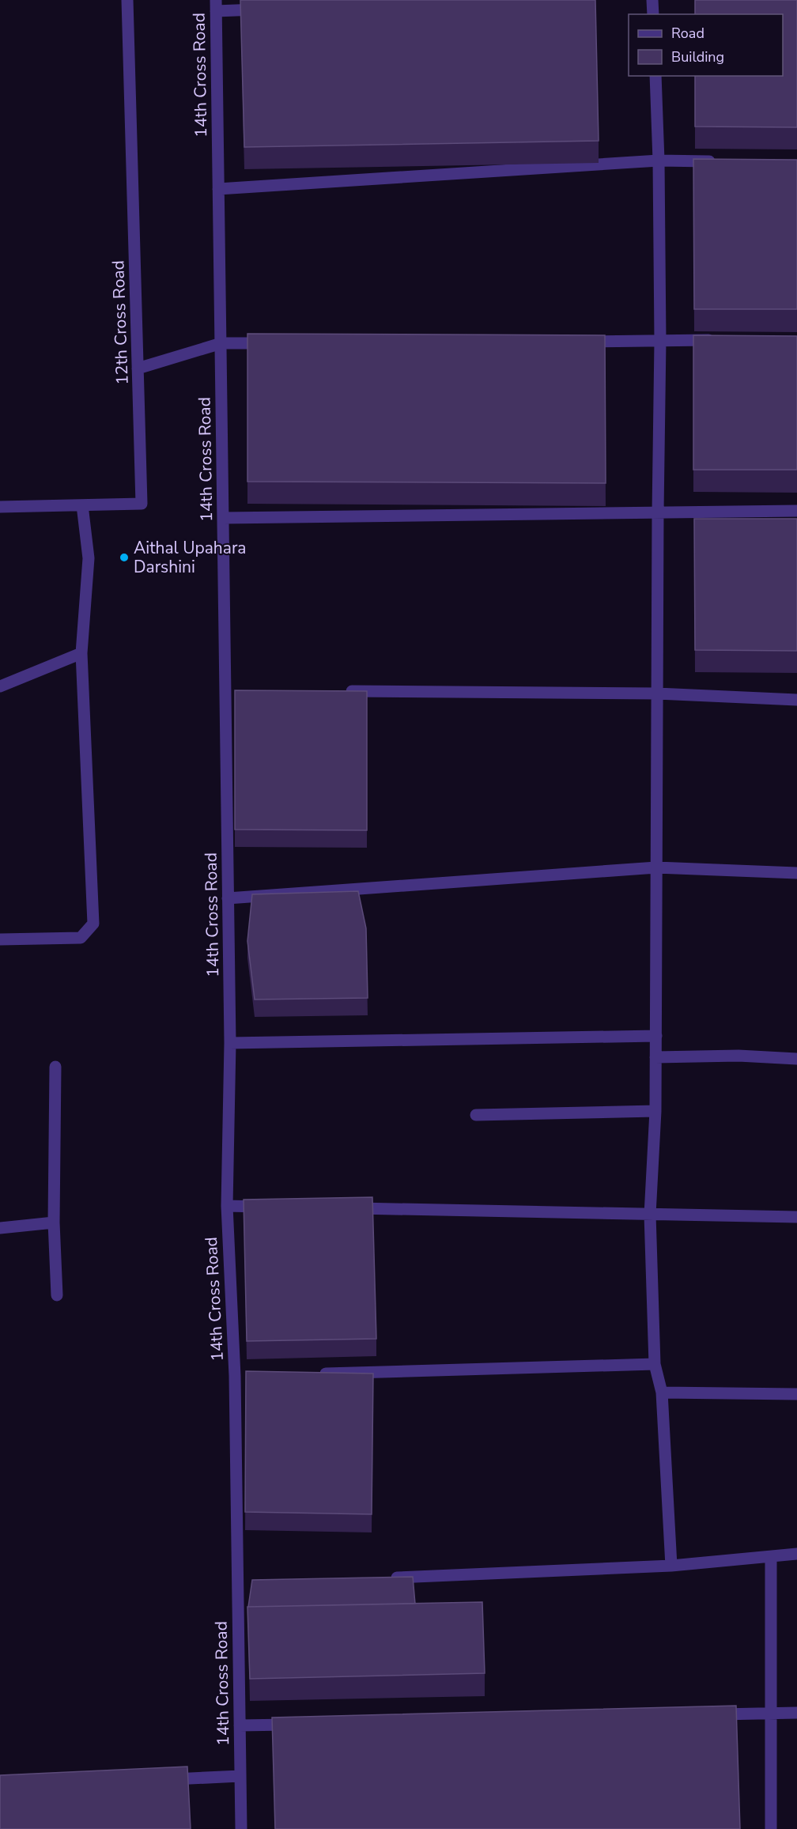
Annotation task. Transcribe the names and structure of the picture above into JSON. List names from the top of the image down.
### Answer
{
  "streets": {
    "street": ["14th Cross Road", "12th Cross Road"]
  },
  "places": ["Aithal Upahara Darshini"],
  "legend": ["Road", "Building"]
}
